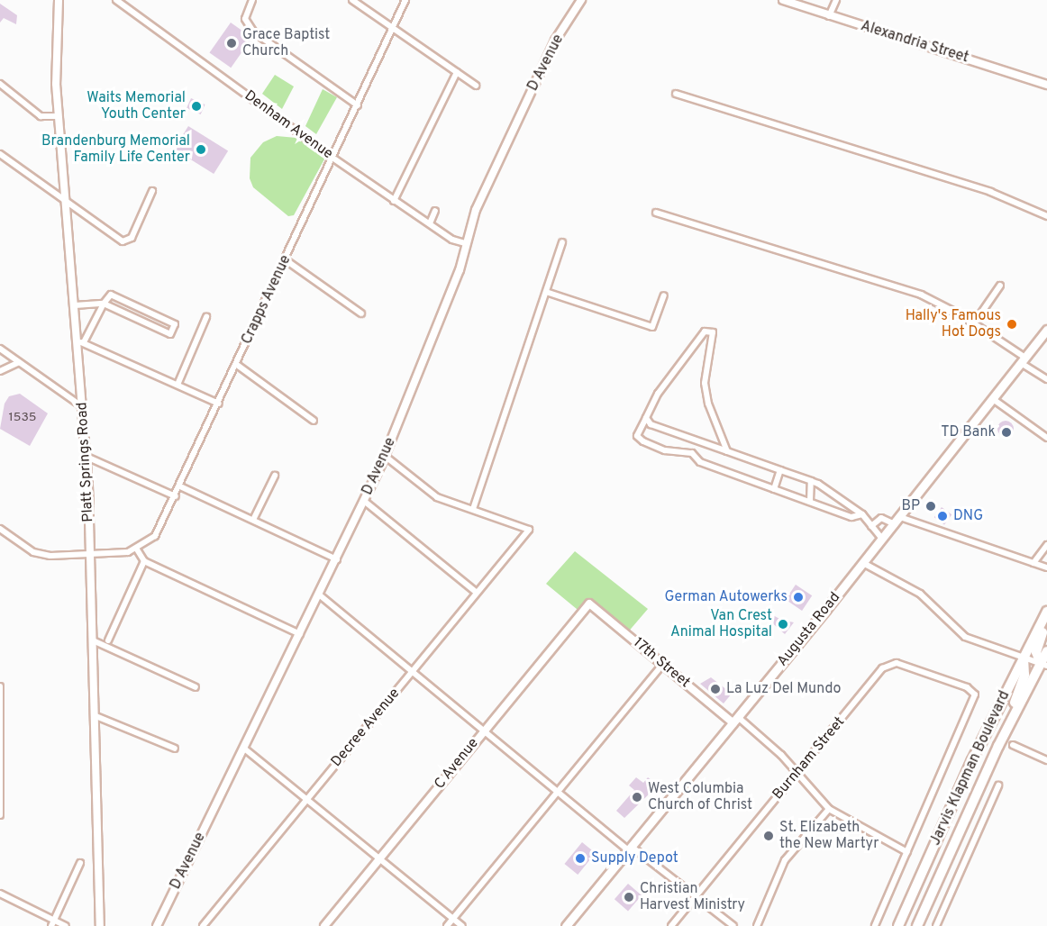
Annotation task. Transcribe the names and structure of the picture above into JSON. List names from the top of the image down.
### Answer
{
  "streets": {
    "highway": ["Jarvis Klapman Boulevard"],
    "main road": ["Augusta Road"],
    "street": [
      "Alexandria Street",
      "D Avenue",
      "Denham Avenue",
      "Crapps Avenue",
      "Platt Springs Road",
      "17th Street",
      "Decree Avenue",
      "Burnham Street",
      "C Avenue"
    ]
  },
  "crossings": [
    ["D Avenue", "Denham Avenue"],
    ["Denham Avenue", "Crapps Avenue"],
    ["Augusta Road", "17th Street"],
    ["17th Street", "C Avenue"]
  ],
  "places": [
    "Grace Baptist Church",
    "Waits Memorial Youth Center",
    "Brandenburg Memorial Family Life Center",
    "Hally's Famous Hot Dogs",
    "TD Bank",
    "BP",
    "DNG",
    "German Autowerks",
    "Van Crest Animal Hospital",
    "La Luz Del Mundo",
    "West Columbia Church of Christ",
    "St. Elizabeth the New Martyr",
    "Supply Depot",
    "Christian Harvest Ministry"
  ],
  "house_numbers": ["1535"]
}
